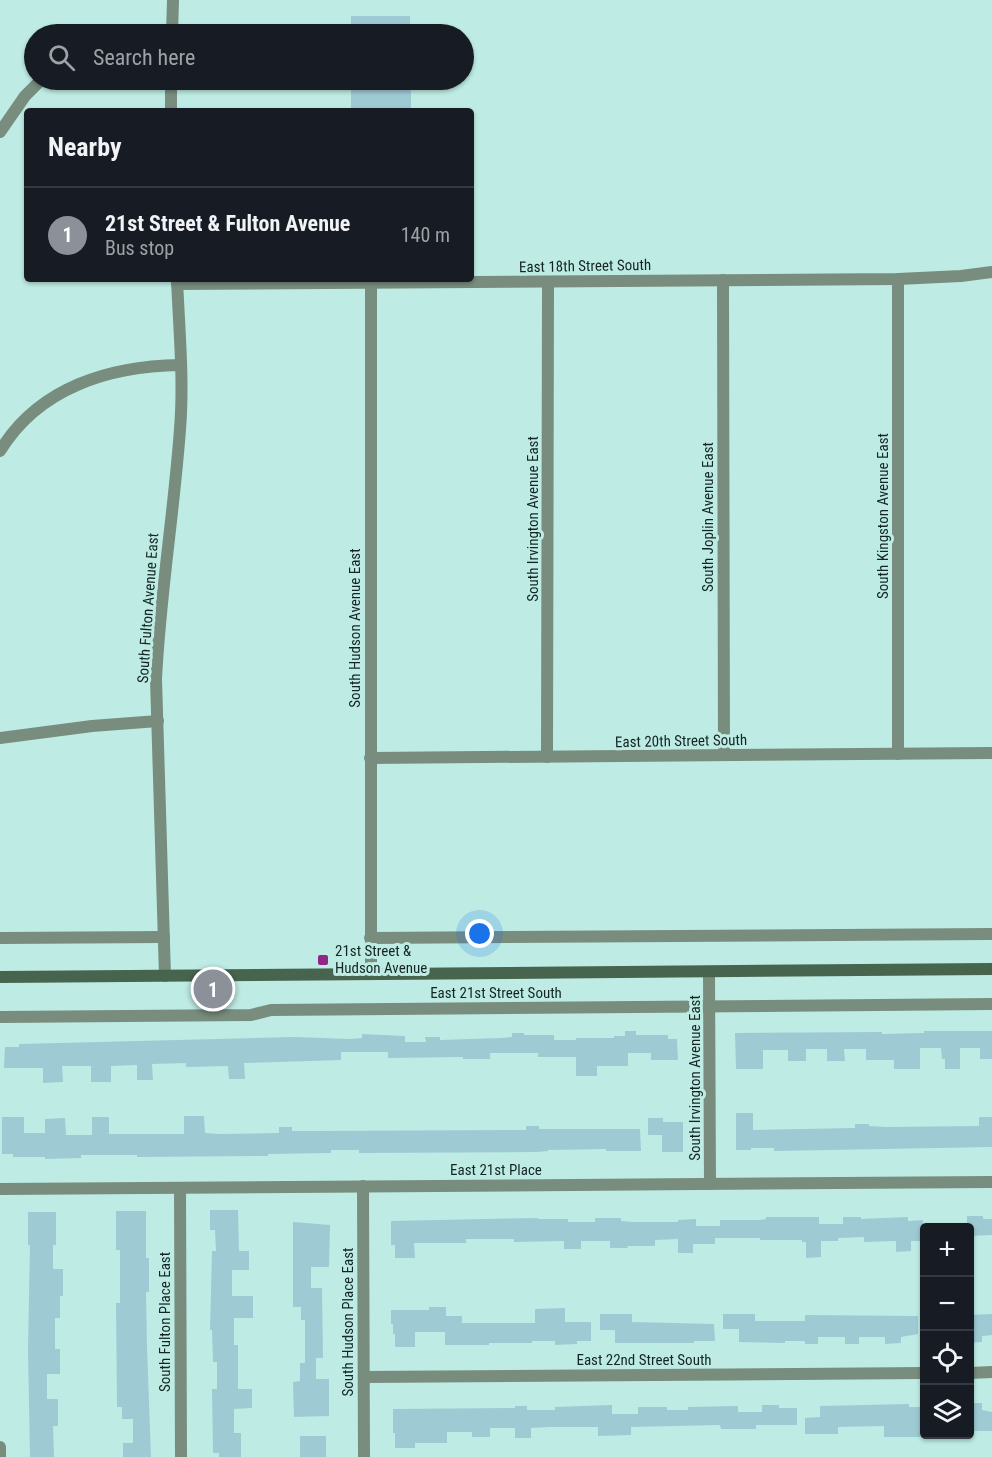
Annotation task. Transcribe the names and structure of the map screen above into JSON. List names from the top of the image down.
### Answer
{
  "streets": {
    "main road": ["East 21st Street South"],
    "street": [
      "East 18th Street South",
      "South Kingston Avenue East",
      "South Joplin Avenue East",
      "South Irvington Avenue East",
      "South Fulton Avenue East",
      "South Hudson Avenue East",
      "East 20th Street South",
      "East 21st Place",
      "South Fulton Place East",
      "South Hudson Place East",
      "East 22nd Street South"
    ]
  },
  "crossings": [
    ["East 18th Street South", "South Kingston Avenue East"],
    ["East 18th Street South", "South Joplin Avenue East"],
    ["East 18th Street South", "South Irvington Avenue East"],
    ["East 18th Street South", "South Fulton Avenue East"],
    ["East 18th Street South", "South Hudson Avenue East"],
    ["South Kingston Avenue East", "East 20th Street South"],
    ["South Joplin Avenue East", "East 20th Street South"],
    ["South Irvington Avenue East", "East 20th Street South"],
    ["South Irvington Avenue East", "East 21st Street South"],
    ["South Irvington Avenue East", "East 21st Place"],
    ["South Fulton Avenue East", "East 21st Street South"],
    ["South Hudson Avenue East", "East 20th Street South"],
    ["South Hudson Avenue East", "East 21st Street South"],
    ["East 21st Place", "South Fulton Place East"],
    ["East 21st Place", "South Hudson Place East"],
    ["South Hudson Place East", "East 22nd Street South"]
  ],
  "places": {
    "transit": ["21st Street & Hudson Avenue"]
  },
  "page": {
    "search": "Search here",
    "heading": "Nearby",
    "list": [
      {
        "mark": "1",
        "name": "21st Street & Fulton Avenue",
        "note": "Bus stop",
        "value": "140 m"
      }
    ],
    "pins": "1",
    "map_buttons": ["+", "−"]
  }
}
